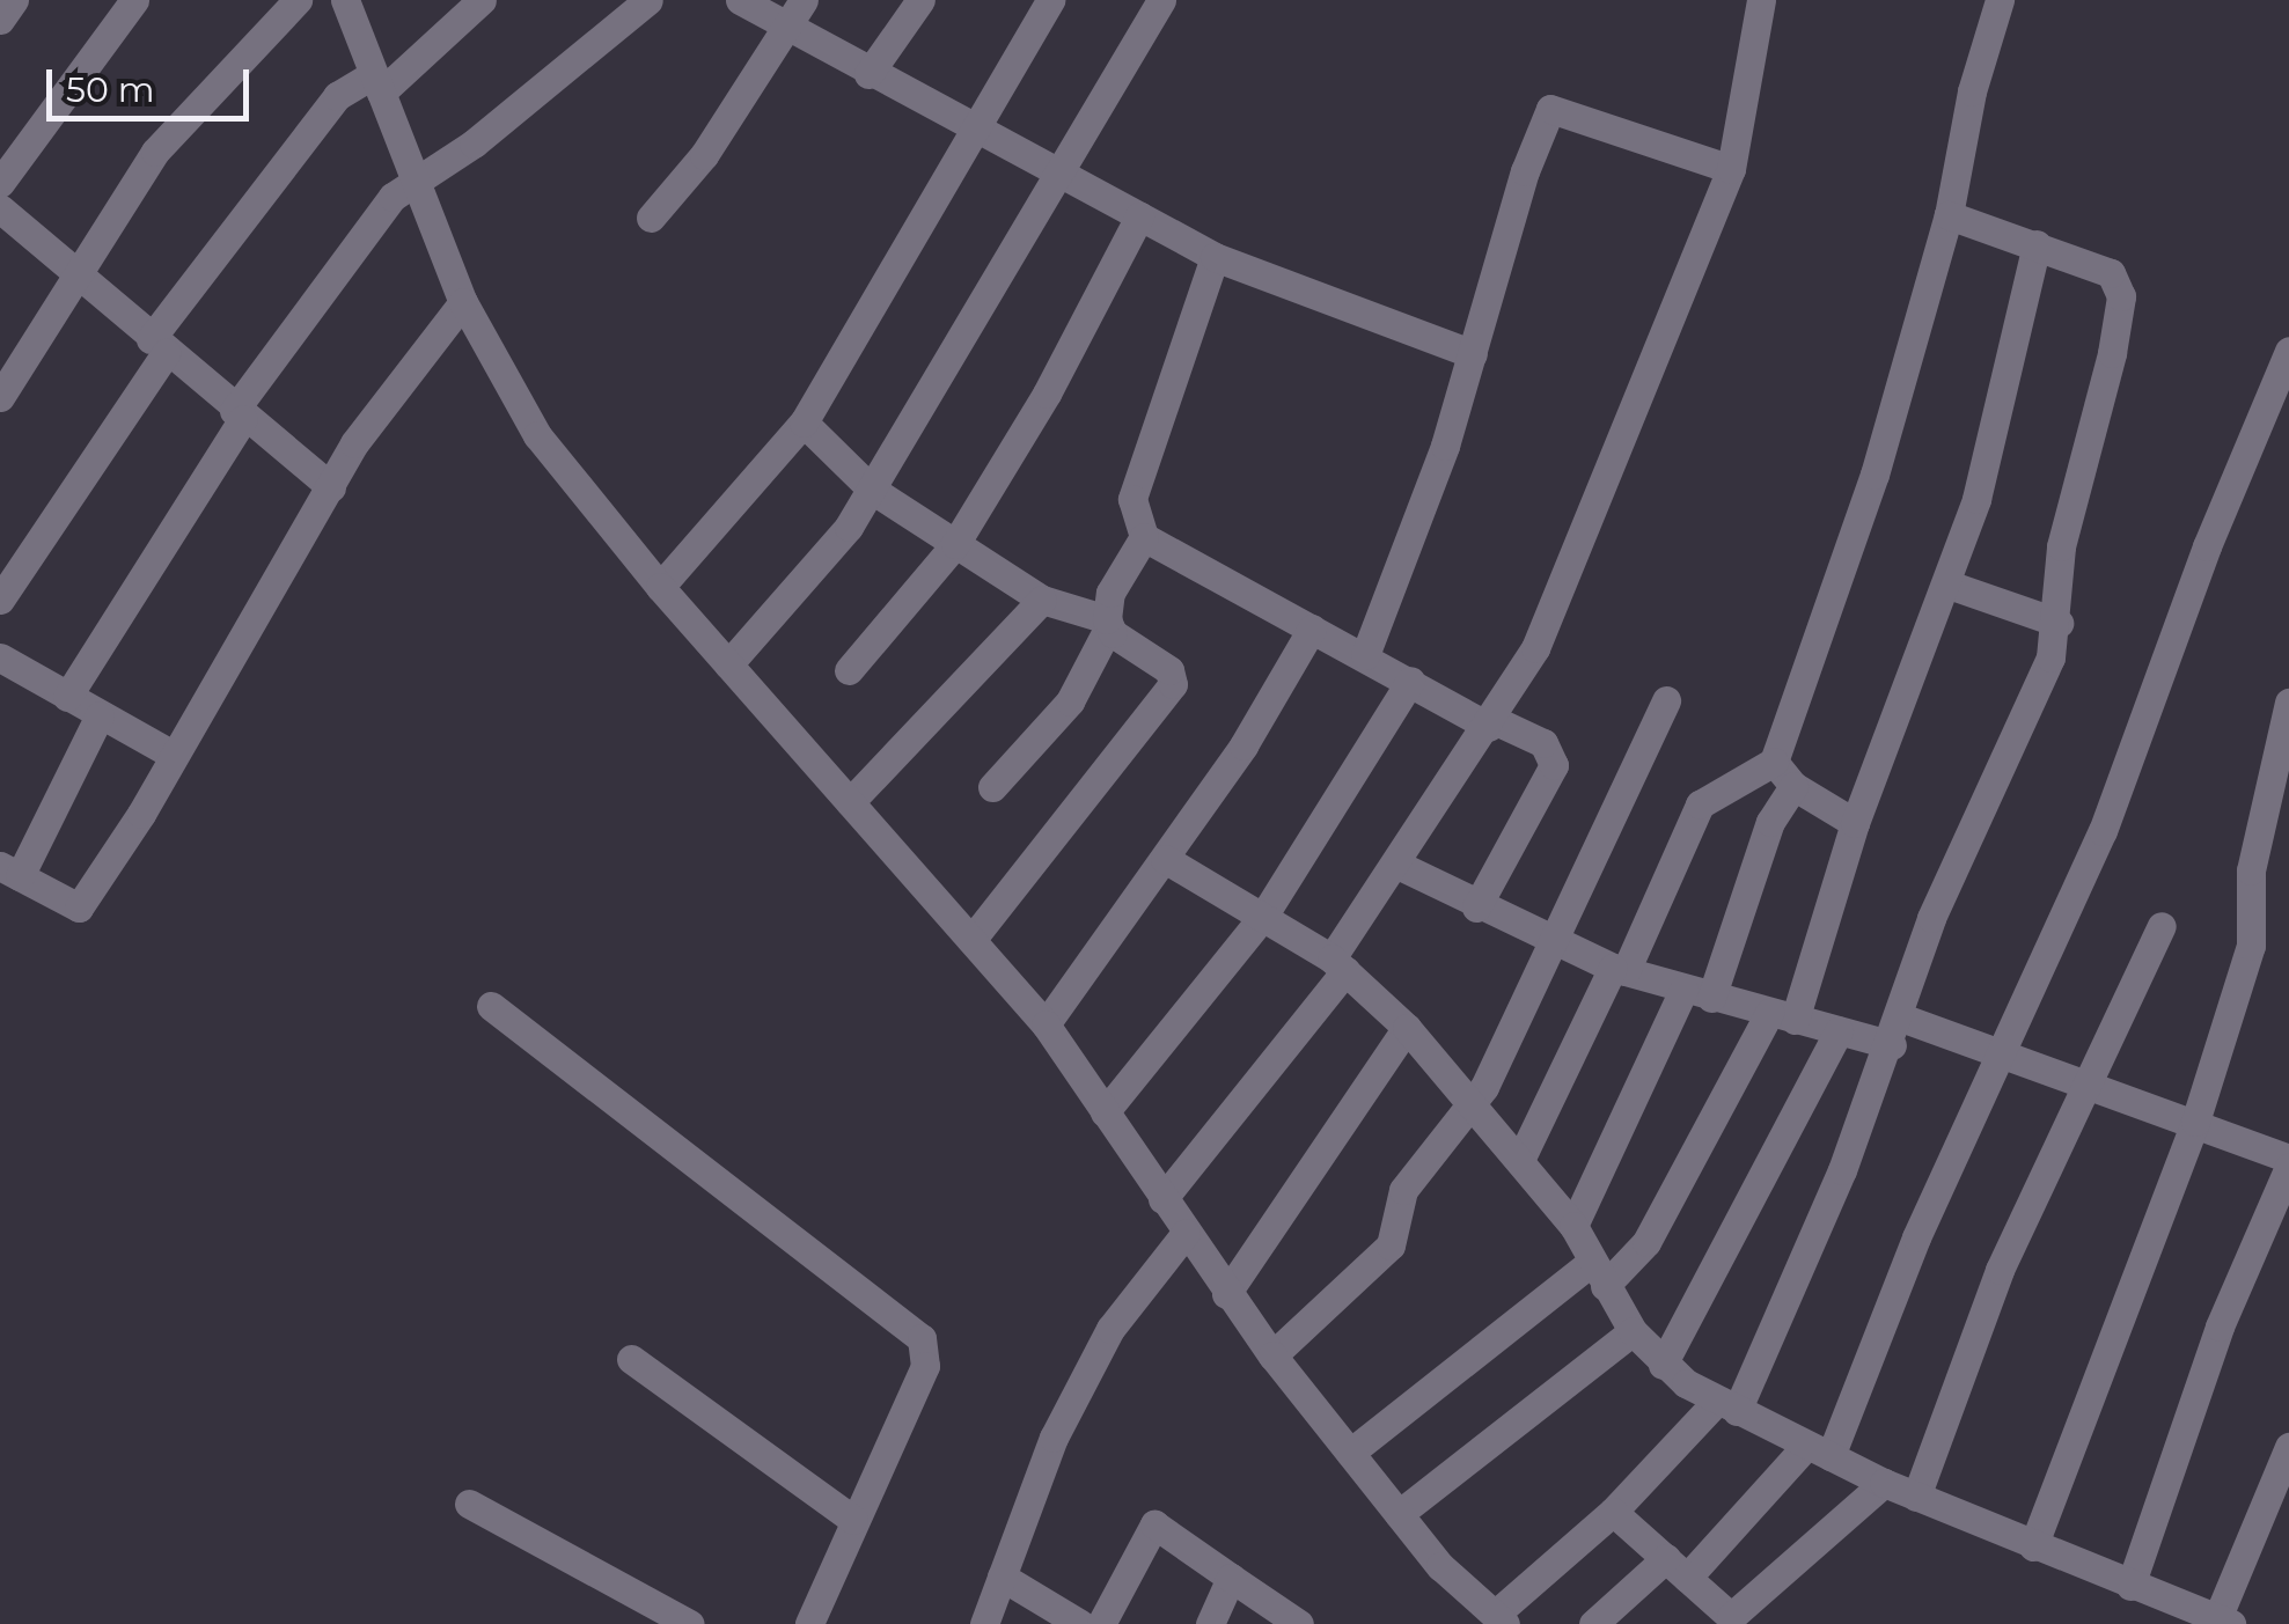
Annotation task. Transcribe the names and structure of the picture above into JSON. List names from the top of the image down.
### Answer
{
  "scale_bar": "50 m"
}
